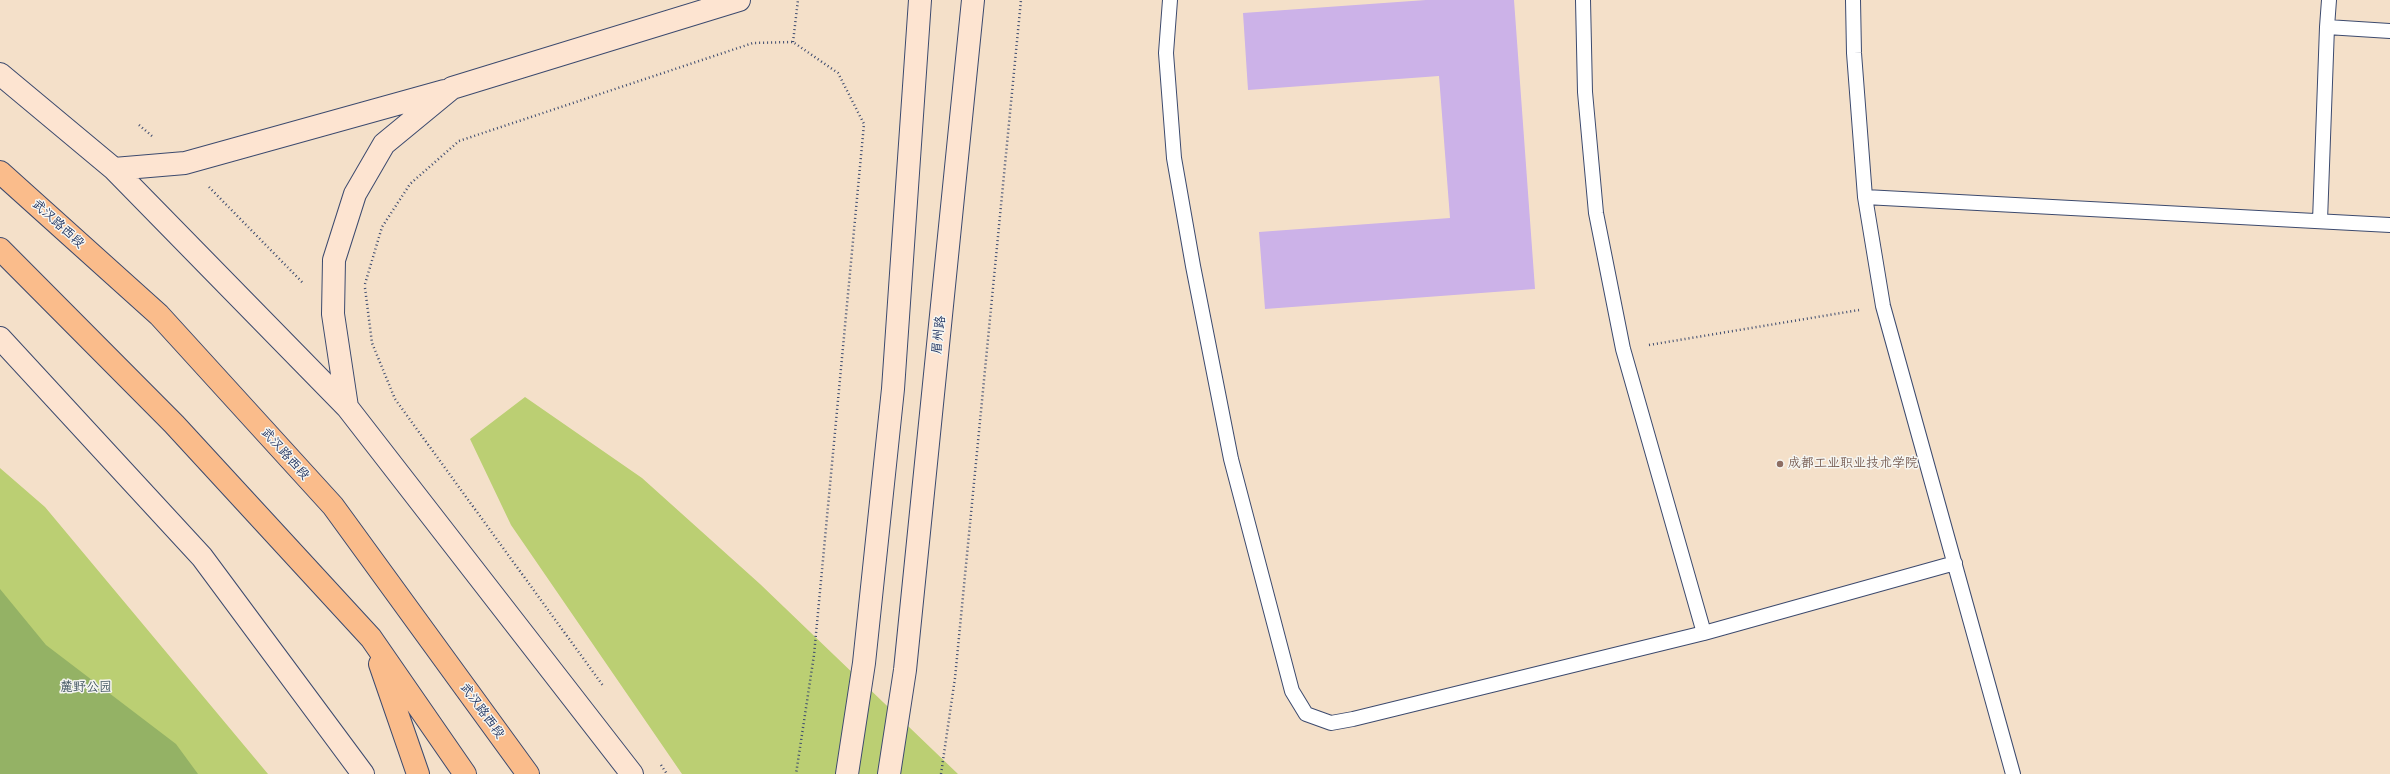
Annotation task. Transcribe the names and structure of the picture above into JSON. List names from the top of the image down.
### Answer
{
  "streets": {
    "highway": ["武汉路西段"],
    "main road": ["眉州路"]
  },
  "parks": ["麓野公园"],
  "places": ["成都工业职业技术学院"]
}
